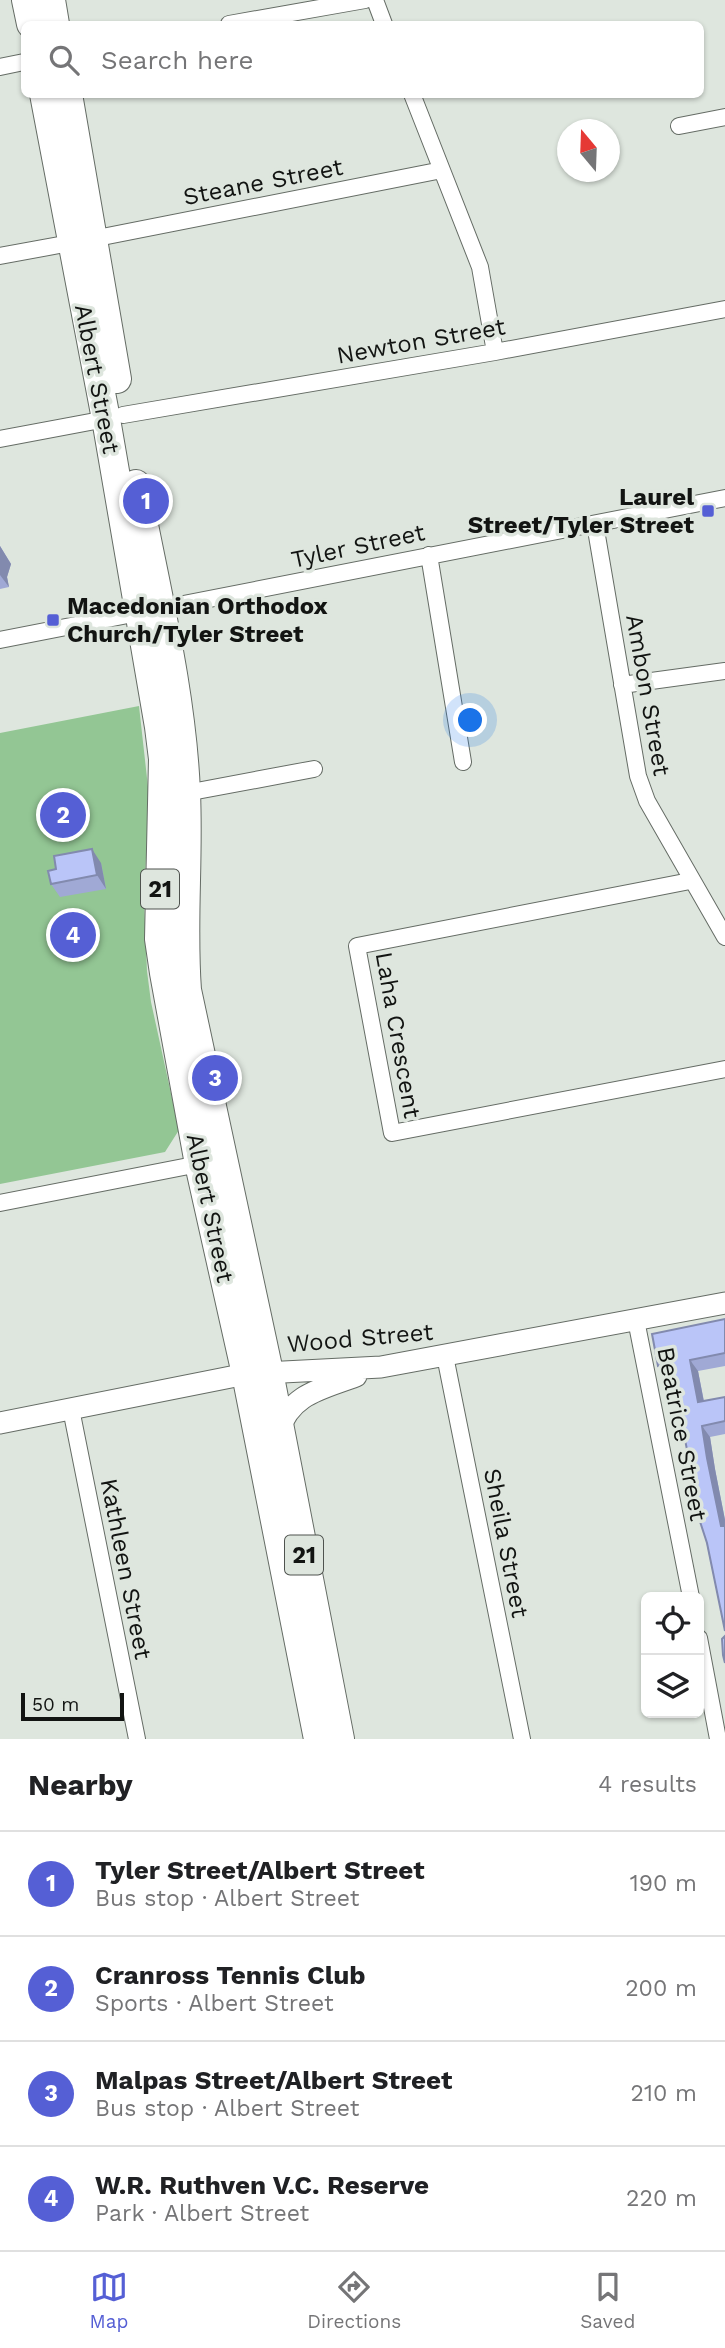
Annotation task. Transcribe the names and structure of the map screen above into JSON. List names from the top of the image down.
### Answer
{
  "streets": {
    "highway": ["Albert Street", "21"],
    "street": [
      "Steane Street",
      "Newton Street",
      "Tyler Street",
      "Ambon Street",
      "Laha Crescent",
      "Wood Street",
      "Beatrice Street",
      "Sheila Street",
      "Kathleen Street"
    ]
  },
  "crossings": [
    ["Steane Street", "Albert Street"],
    ["Newton Street", "Albert Street"],
    ["Albert Street", "Tyler Street"],
    ["Albert Street", "Wood Street"],
    ["Tyler Street", "Ambon Street"],
    ["Ambon Street", "Laha Crescent"],
    ["Wood Street", "Beatrice Street"],
    ["Wood Street", "Sheila Street"],
    ["Wood Street", "Kathleen Street"]
  ],
  "places": {
    "transit": ["Laurel Street/Tyler Street", "Macedonian Orthodox Church/Tyler Street"]
  },
  "scale_bar": "50 m",
  "north": "top",
  "page": {
    "search": "Search here",
    "pins": [
      "1",
      "2",
      "4",
      "3"
    ],
    "scale": "50 m",
    "heading": ["Nearby", "4 results"],
    "list": [
      {
        "mark": "1",
        "name": "Tyler Street/Albert Street",
        "note": "Bus stop · Albert Street",
        "value": "190 m"
      },
      {
        "mark": "2",
        "name": "Cranross Tennis Club",
        "note": "Sports · Albert Street",
        "value": "200 m"
      },
      {
        "mark": "3",
        "name": "Malpas Street/Albert Street",
        "note": "Bus stop · Albert Street",
        "value": "210 m"
      },
      {
        "mark": "4",
        "name": "W.R. Ruthven V.C. Reserve",
        "note": "Park · Albert Street",
        "value": "220 m"
      }
    ],
    "nav": ["Map", "Directions", "Saved"]
  }
}
